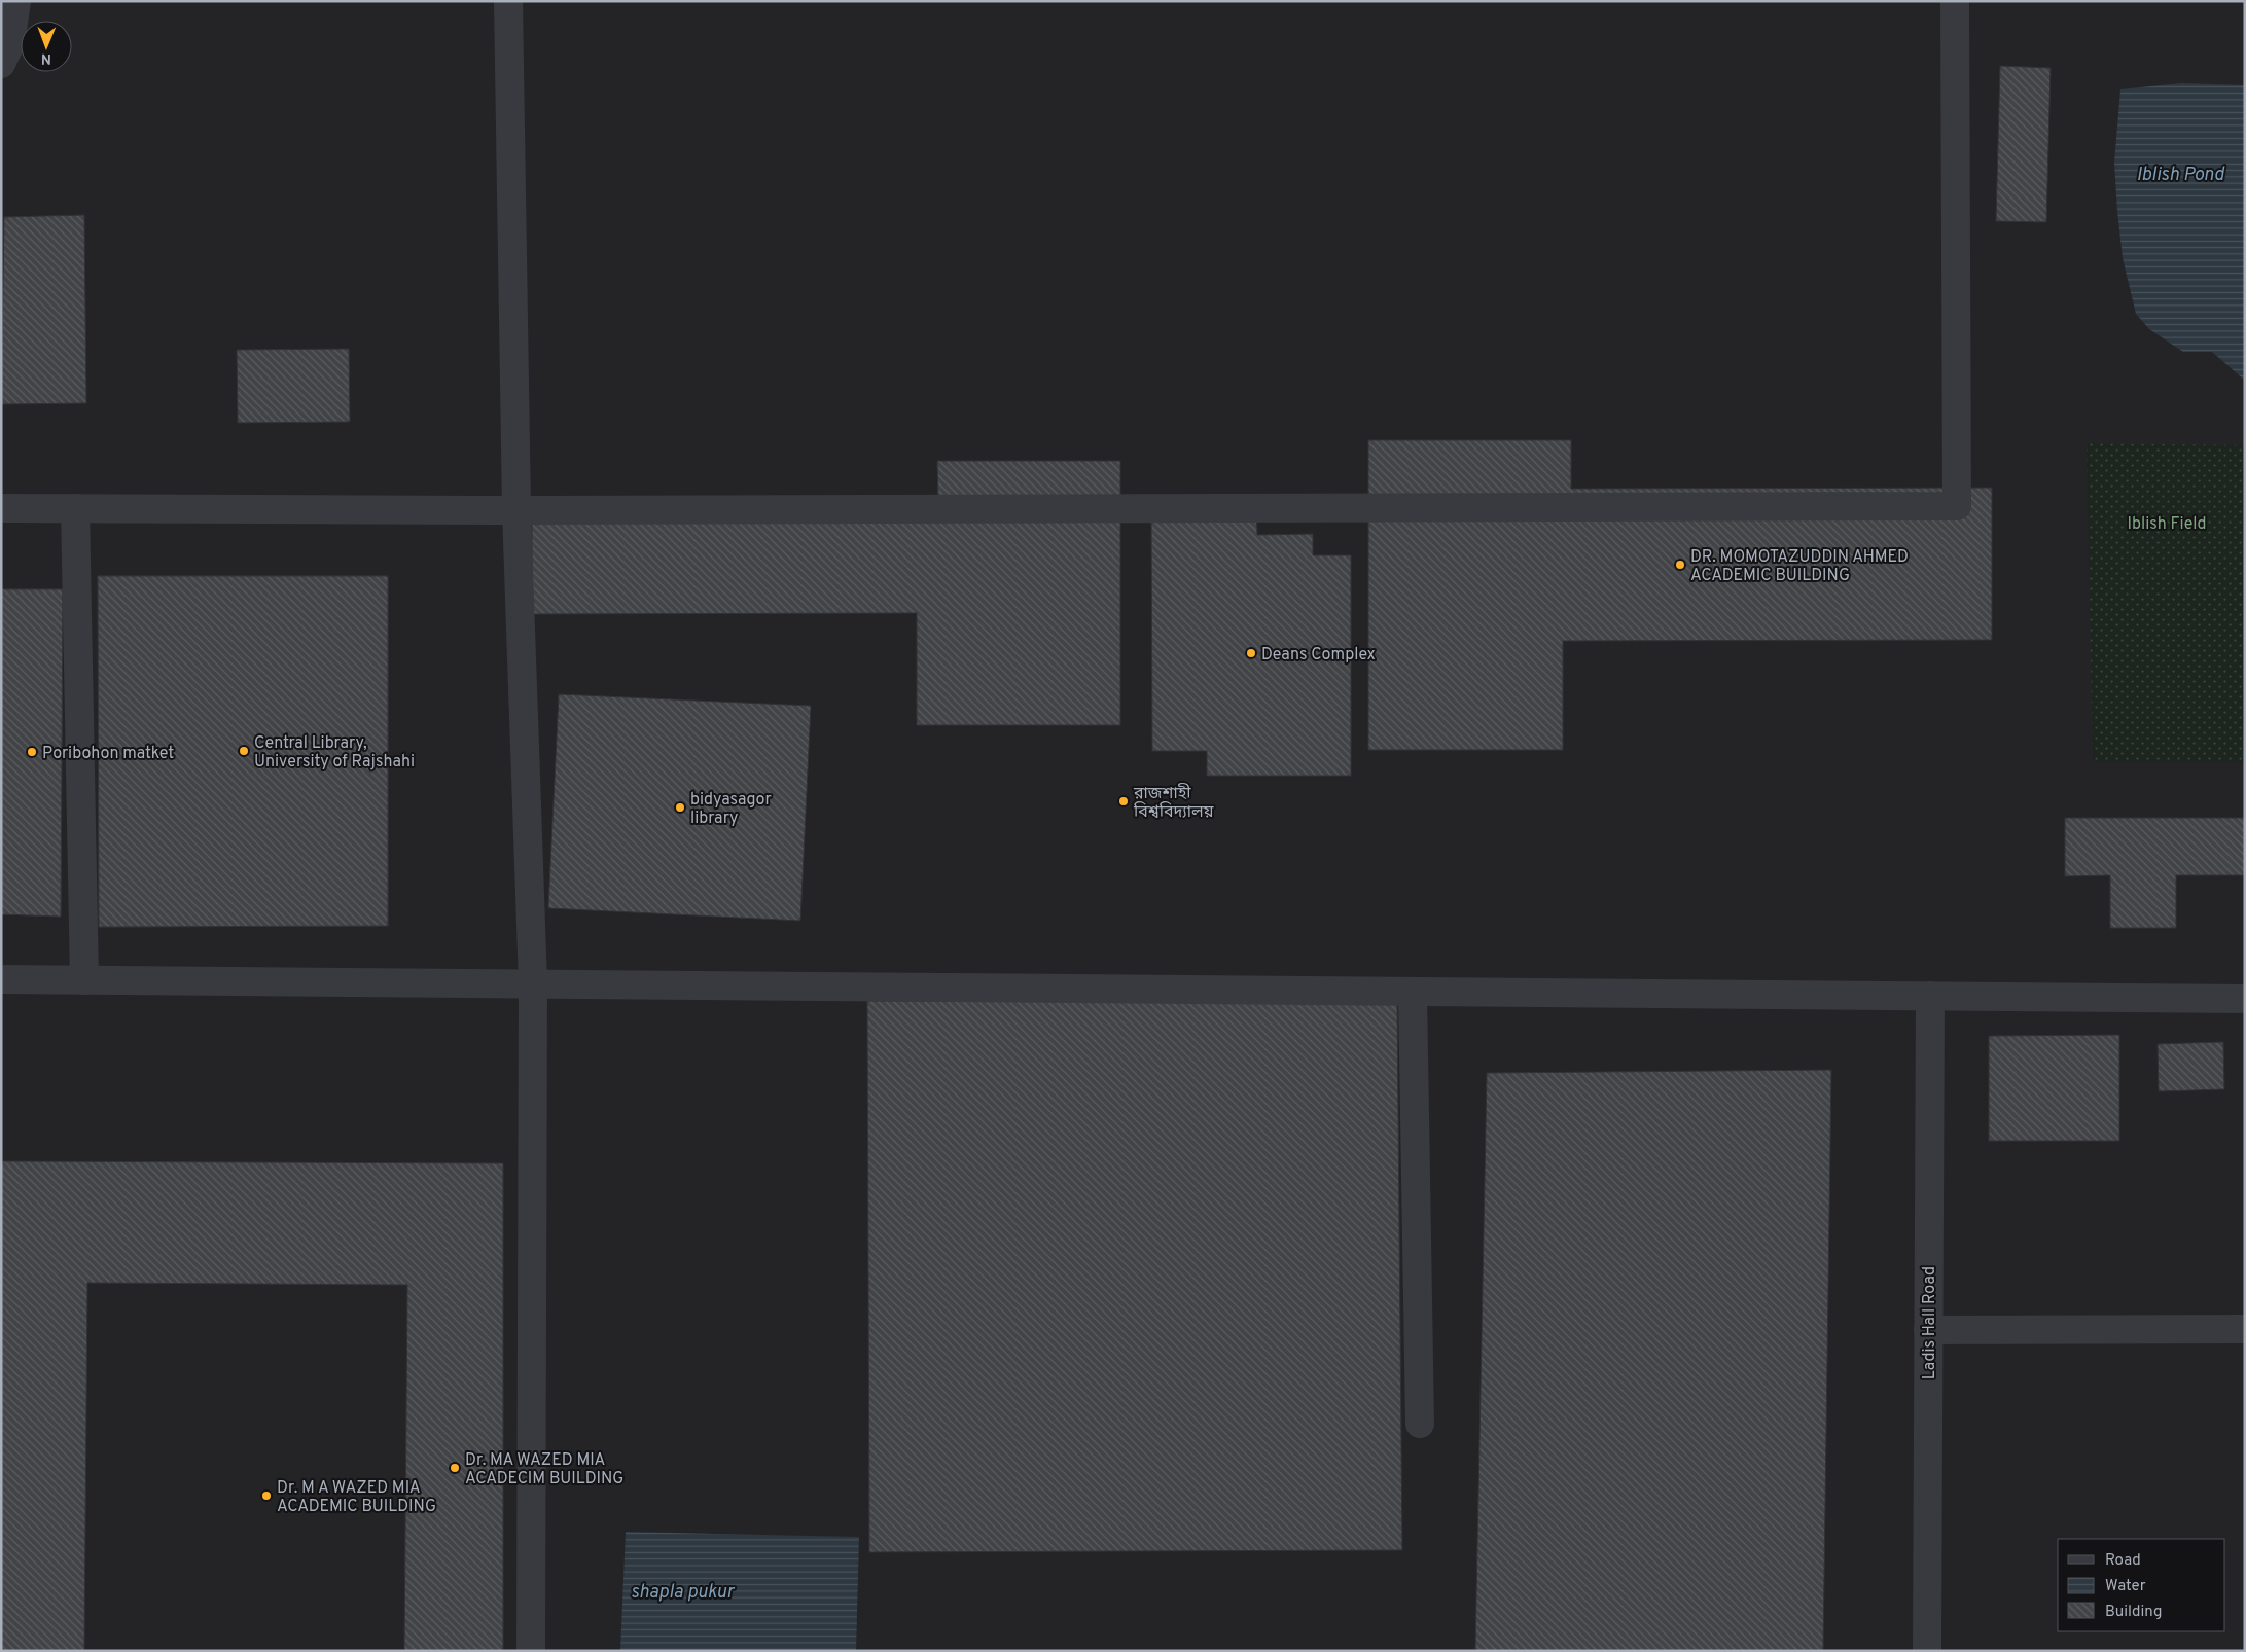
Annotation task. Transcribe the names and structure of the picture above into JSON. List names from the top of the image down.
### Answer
{
  "streets": {
    "street": ["Ladis Hall Road"]
  },
  "water": ["Iblish Pond", "shapla pukur"],
  "parks": ["Iblish Field"],
  "places": [
    "DR. MOMOTAZUDDIN AHMED ACADEMIC BUILDING",
    "Deans Complex",
    "Central Library, University of Rajshahi",
    "Poribohon matket",
    "রাজশাহী বিশ্ববিদ্যালয়",
    "bidyasagor library",
    "Dr. MA WAZED MIA ACADECIM BUILDING",
    "Dr. M A WAZED MIA ACADEMIC BUILDING"
  ],
  "legend": ["Road", "Water", "Building"],
  "north": "bottom"
}
